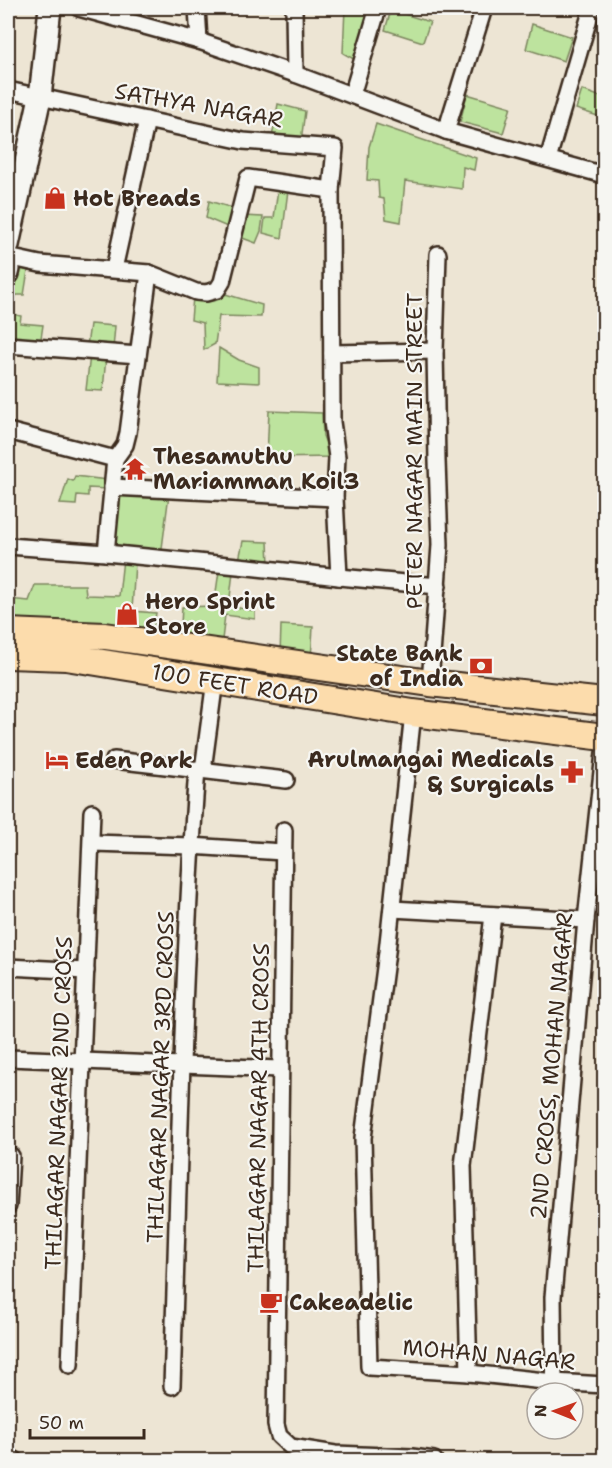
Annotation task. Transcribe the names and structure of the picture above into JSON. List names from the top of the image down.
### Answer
{
  "streets": {
    "highway": ["100 FEET ROAD"],
    "street": [
      "SATHYA NAGAR",
      "PETER NAGAR MAIN STREET",
      "2ND CROSS, MOHAN NAGAR",
      "THILAGAR NAGAR 3RD CROSS",
      "THILAGAR NAGAR 2ND CROSS",
      "THILAGAR NAGAR 4TH CROSS",
      "MOHAN NAGAR"
    ]
  },
  "crossings": [
    ["PETER NAGAR MAIN STREET", "100 FEET ROAD"],
    ["100 FEET ROAD", "THILAGAR NAGAR 3RD CROSS"]
  ],
  "places": {
    "shop": ["Hot Breads", "Hero Sprint Store"],
    "temple": ["Thesamuthu Mariamman Koil3"],
    "bank": ["State Bank of India"],
    "hotel": ["Eden Park"],
    "pharmacy": ["Arulmangai Medicals & Surgicals"],
    "cafe": ["Cakeadelic"]
  },
  "scale_bar": "50 m",
  "north": "left"
}
